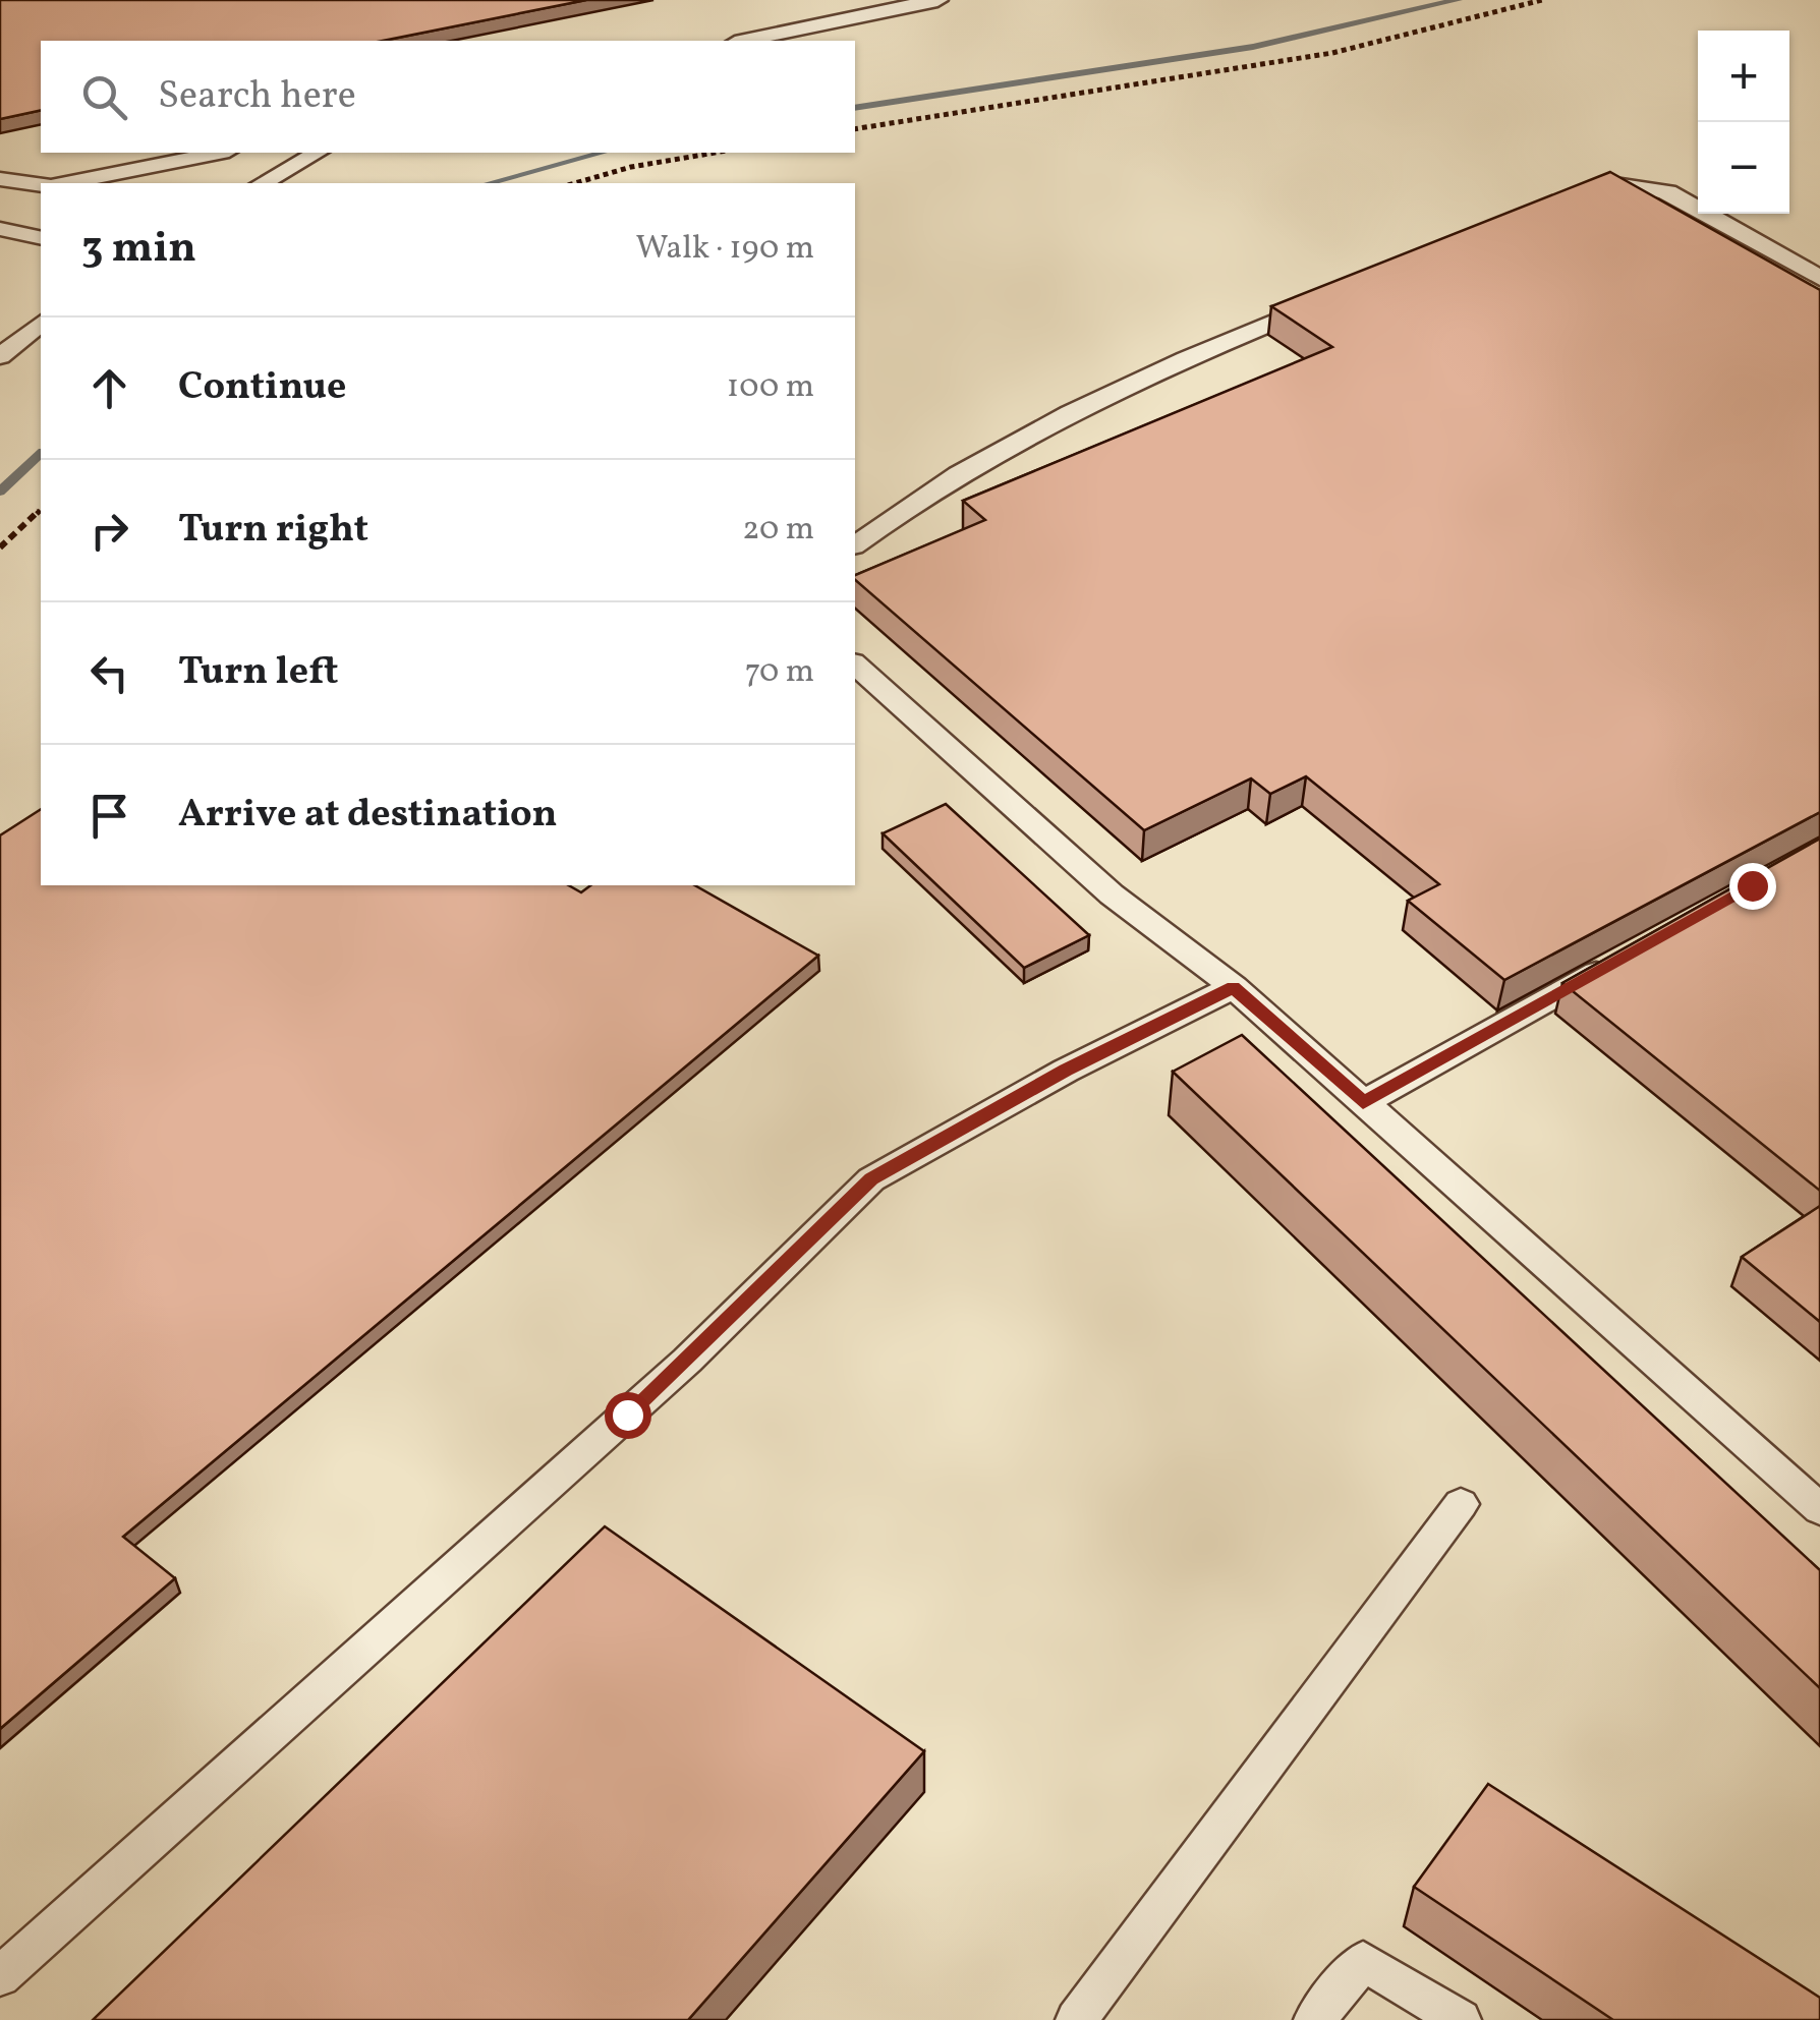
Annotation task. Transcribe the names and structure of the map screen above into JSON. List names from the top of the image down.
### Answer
{
  "page": {
    "map_buttons": ["+", "−"],
    "search": "Search here",
    "heading": ["3 min", "Walk · 190 m"],
    "list": [
      ["Continue", "100 m"],
      ["Turn right", "20 m"],
      ["Turn left", "70 m"],
      "Arrive at destination"
    ]
  }
}
